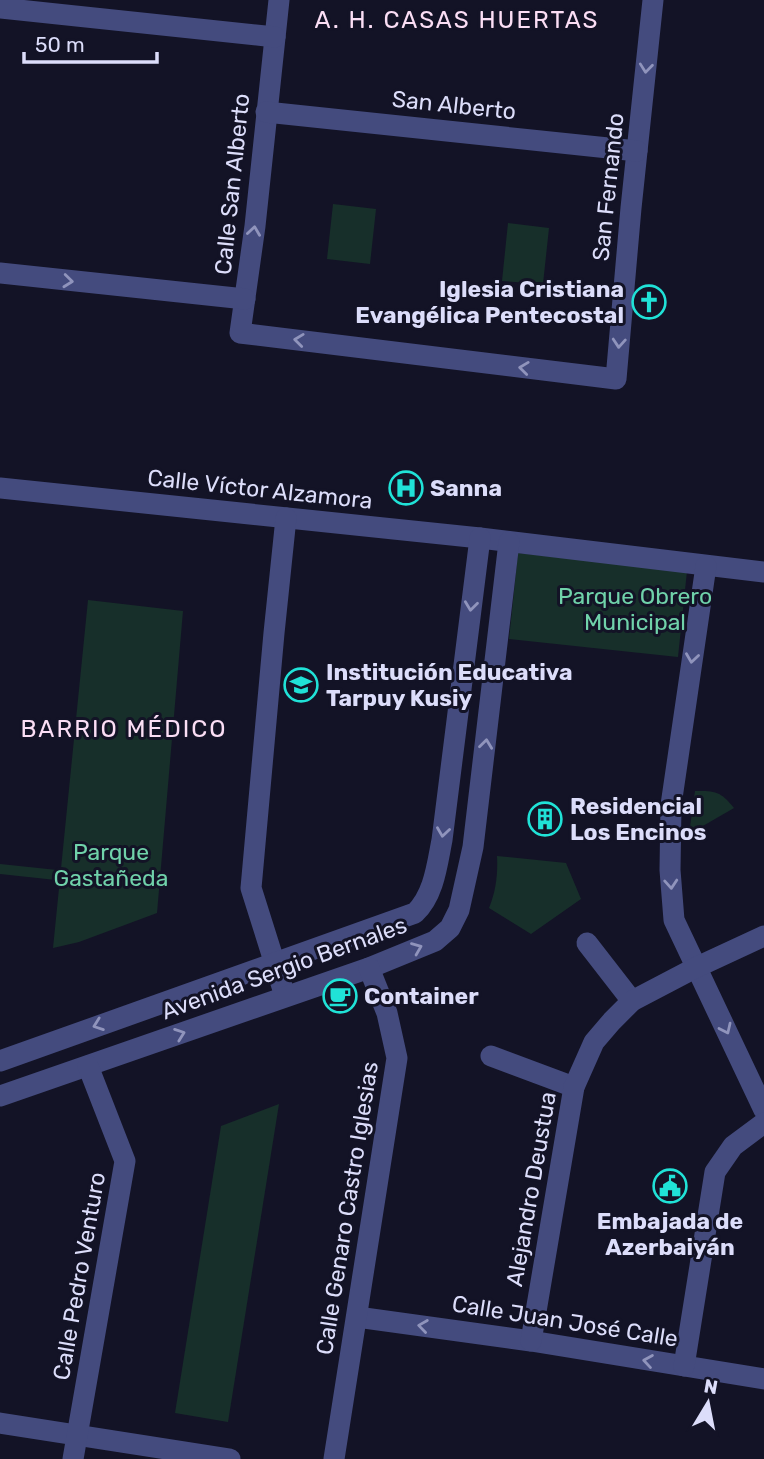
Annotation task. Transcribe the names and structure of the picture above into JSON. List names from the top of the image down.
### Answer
{
  "streets": {
    "street": [
      "San Alberto",
      "Calle San Alberto",
      "San Fernando",
      "Calle Víctor Alzamora",
      "Avenida Sergio Bernales",
      "Alejandro Deustua",
      "Calle Genaro Castro Iglesias",
      "Calle Pedro Venturo",
      "Calle Juan José Calle"
    ]
  },
  "crossings": [
    ["San Alberto", "Calle San Alberto"],
    ["San Alberto", "San Fernando"],
    ["Calle San Alberto", "San Fernando"],
    ["Calle Víctor Alzamora", "Avenida Sergio Bernales"],
    ["Avenida Sergio Bernales", "Calle Genaro Castro Iglesias"],
    ["Avenida Sergio Bernales", "Calle Pedro Venturo"],
    ["Alejandro Deustua", "Calle Juan José Calle"],
    ["Calle Genaro Castro Iglesias", "Calle Juan José Calle"]
  ],
  "one_way": ["Calle San Alberto", "Calle Juan José Calle"],
  "districts": ["A. H. CASAS HUERTAS", "BARRIO MÉDICO"],
  "parks": ["Parque Obrero Municipal", "Parque Gastañeda"],
  "places": {
    "church": ["Iglesia Cristiana Evangélica Pentecostal"],
    "hospital": ["Sanna"],
    "school or university": ["Institución Educativa Tarpuy Kusiy"],
    "building": ["Residencial Los Encinos"],
    "cafe": ["Container"],
    "public building": ["Embajada de Azerbaiyán"]
  },
  "scale_bar": "50 m",
  "north": "top"
}
